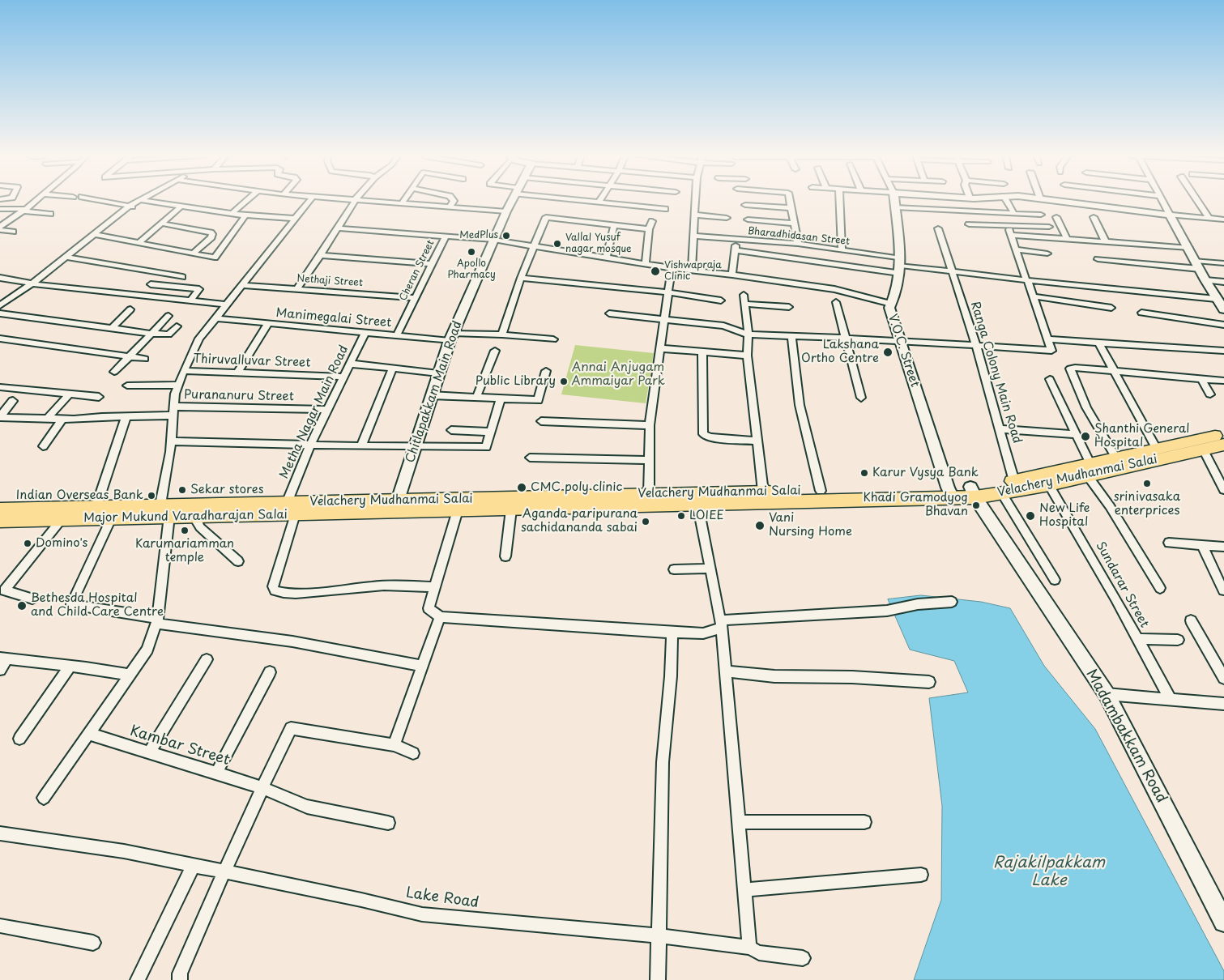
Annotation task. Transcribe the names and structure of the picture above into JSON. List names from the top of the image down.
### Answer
{
  "streets": {
    "main road": ["Velachery Mudhanmai Salai", "Major Mukund Varadharajan Salai"],
    "street": [
      "Bharadhidasan Street",
      "Cheran Street",
      "Nethaji Street",
      "Manimegalai Street",
      "V.O.C. Street",
      "Thiruvalluvar Street",
      "Ranga Colony Main Road",
      "Chitlapakkam Main Road",
      "Purananuru Street",
      "Metha Nagar Main Road",
      "Sundarar Street",
      "Madambakkam Road",
      "Kambar Street",
      "Lake Road"
    ]
  },
  "crossings": [
    ["Bharadhidasan Street", "V.O.C. Street"],
    ["Cheran Street", "Nethaji Street"],
    ["Cheran Street", "Manimegalai Street"],
    ["Manimegalai Street", "Chitlapakkam Main Road"],
    ["Manimegalai Street", "Metha Nagar Main Road"],
    ["V.O.C. Street", "Velachery Mudhanmai Salai"],
    ["Thiruvalluvar Street", "Metha Nagar Main Road"],
    ["Ranga Colony Main Road", "Velachery Mudhanmai Salai"],
    ["Chitlapakkam Main Road", "Velachery Mudhanmai Salai"],
    ["Purananuru Street", "Metha Nagar Main Road"],
    ["Metha Nagar Main Road", "Velachery Mudhanmai Salai"],
    ["Metha Nagar Main Road", "Major Mukund Varadharajan Salai"],
    ["Velachery Mudhanmai Salai", "Major Mukund Varadharajan Salai"],
    ["Velachery Mudhanmai Salai", "Sundarar Street"],
    ["Velachery Mudhanmai Salai", "Madambakkam Road"]
  ],
  "water": ["Rajakilpakkam Lake"],
  "parks": ["Annai Anjugam Ammaiyar Park"],
  "places": [
    "MedPlus",
    "Vallal Yusuf nagar mosque",
    "Apollo Pharmacy",
    "Vishwapraja Clinic",
    "Lakshana Ortho Centre",
    "Public Library",
    "Shanthi General Hospital",
    "Karur Vysya Bank",
    "srinivasaka enterprices",
    "CMC poly clinic",
    "Sekar stores",
    "Indian Overseas Bank",
    "Khadi Gramodyog Bhavan",
    "LOIEE",
    "New Life Hospital",
    "Aganda paripurana sachidananda sabai",
    "Vani Nursing Home",
    "Karumariamman temple",
    "Domino's",
    "Bethesda Hospital and Child Care Centre"
  ]
}
